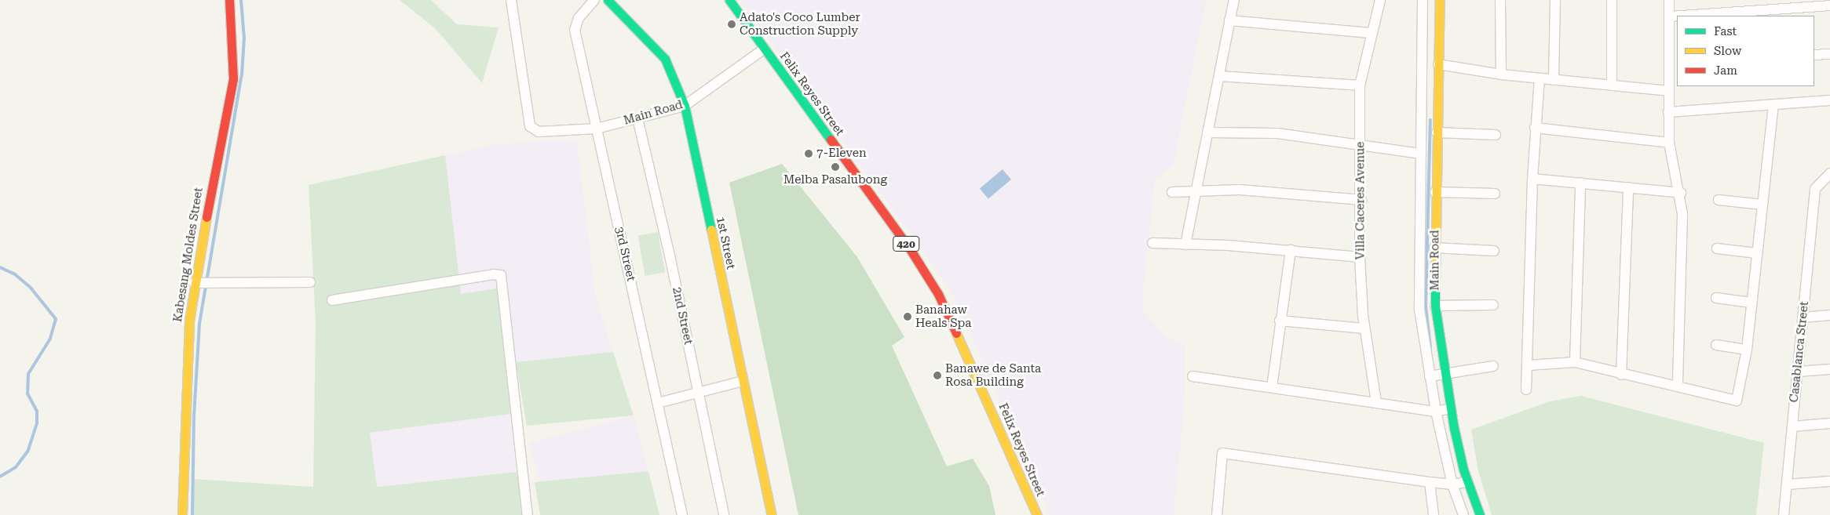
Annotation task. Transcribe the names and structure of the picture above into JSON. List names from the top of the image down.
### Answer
{
  "streets": {
    "street": [
      "Felix Reyes Street",
      "Main Road",
      "Villa Caceres Avenue",
      "1st Street",
      "420",
      "3rd Street",
      "Kabesang Moldes Street",
      "2nd Street",
      "Casablanca Street"
    ]
  },
  "crossings": [
    ["Felix Reyes Street", "Main Road"],
    ["Main Road", "1st Street"],
    ["Main Road", "3rd Street"],
    ["Main Road", "2nd Street"]
  ],
  "places": [
    "Adato's Coco Lumber Construction Supply",
    "7-Eleven",
    "Melba Pasalubong",
    "Banahaw Heals Spa",
    "Banawe de Santa Rosa Building"
  ],
  "legend": ["Fast", "Slow", "Jam"]
}
